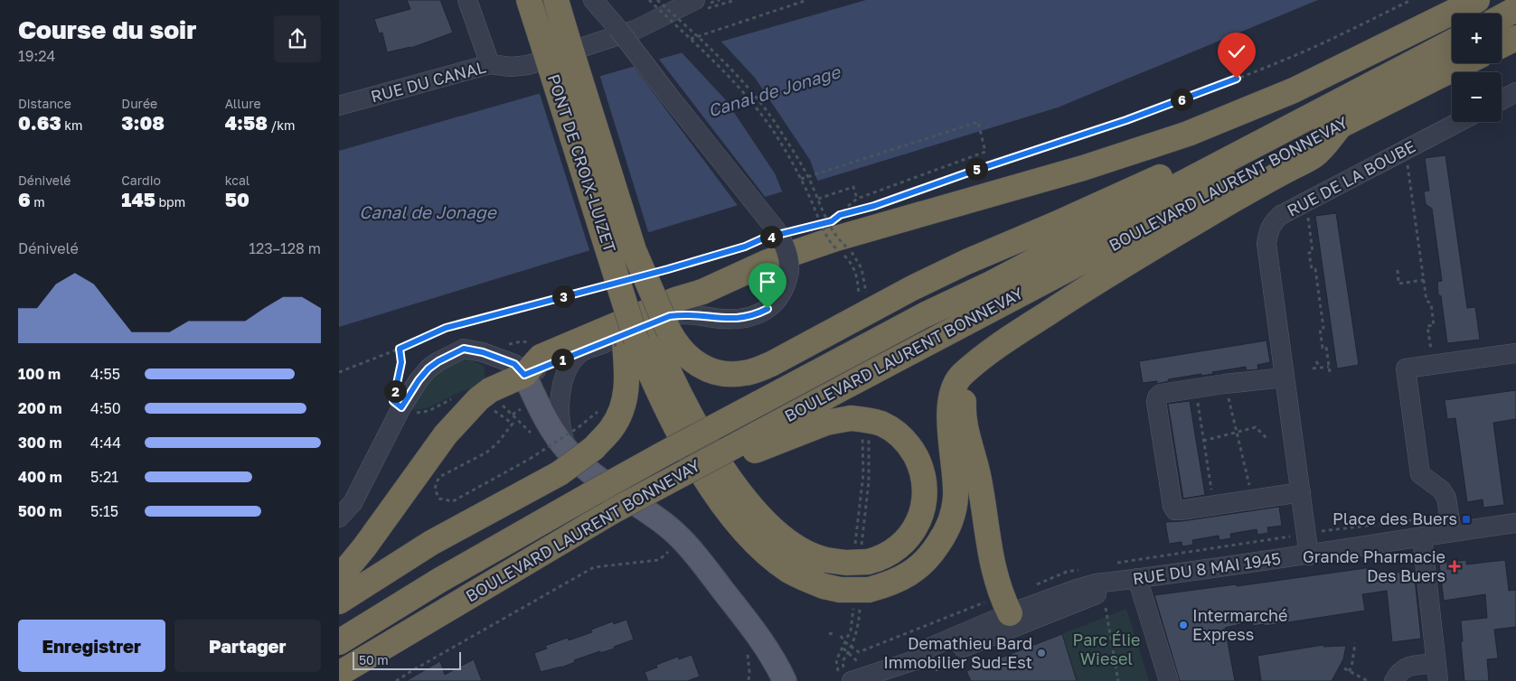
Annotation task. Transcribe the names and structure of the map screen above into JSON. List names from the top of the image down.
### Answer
{
  "streets": {
    "highway": ["PONT DE CROIX-LUIZET", "BOULEVARD LAURENT BONNEVAY"],
    "street": ["RUE DU CANAL", "RUE DE LA BOUBE", "RUE DU 8 MAI 1945"]
  },
  "crossings": [
    ["RUE DE LA BOUBE", "RUE DU 8 MAI 1945"]
  ],
  "water": ["Canal de Jonage"],
  "parks": ["Parc Élie Wiesel"],
  "places": {
    "transit": ["Place des Buers"],
    "health": ["Grande Pharmacie Des Buers"],
    "other": ["Intermarché Express", "Demathieu Bard Immobilier Sud-Est"]
  },
  "scale_bar": "50 m",
  "page": {
    "heading": ["Course du soir", "19:24"],
    "map_buttons": ["+", "−"],
    "stats": [
      ["Distance", "0.63 km"],
      ["Durée", "3:08"],
      ["Allure", "4:58 /km"],
      ["Dénivelé", "6 m"],
      ["Cardio", "145 bpm"],
      ["kcal", "50"]
    ],
    "pins": [
      "6",
      "5",
      "4",
      "3",
      "1",
      "2"
    ],
    "chart": ["Dénivelé", "123–128 m"],
    "list": [
      {
        "name": "100 m",
        "note": "4:55"
      },
      {
        "name": "200 m",
        "note": "4:50"
      },
      {
        "name": "300 m",
        "note": "4:44"
      },
      {
        "name": "400 m",
        "note": "5:21"
      },
      {
        "name": "500 m",
        "note": "5:15"
      }
    ],
    "buttons": ["Enregistrer", "Partager"],
    "scale": "50 m"
  }
}
